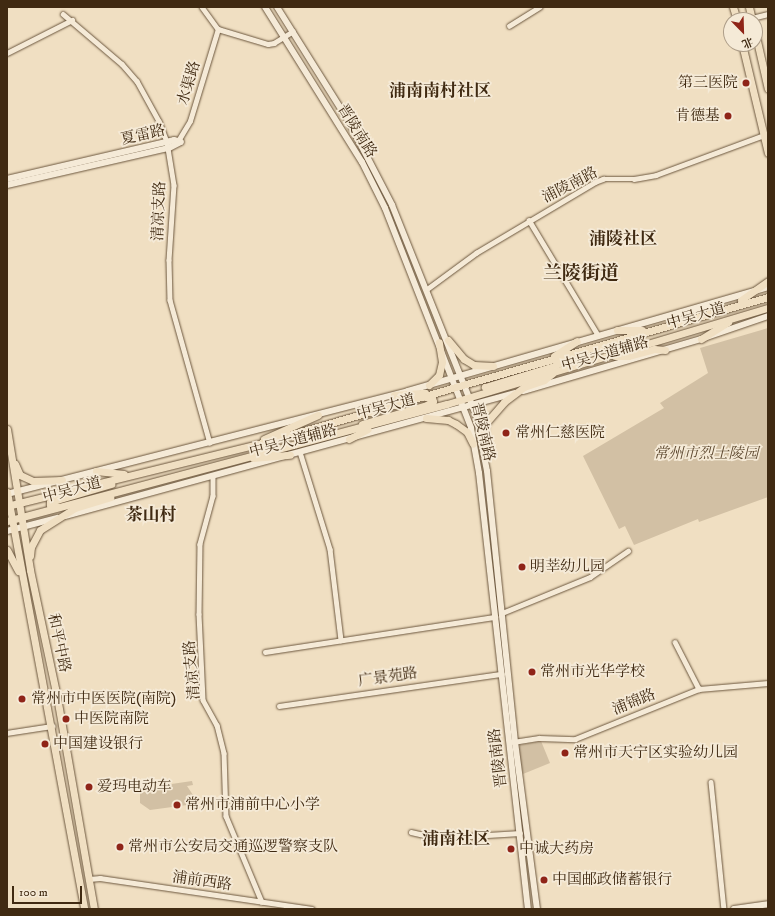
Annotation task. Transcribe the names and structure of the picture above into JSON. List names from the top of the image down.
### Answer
{
  "streets": {
    "main road": [
      "晋陵南路",
      "夏雷路",
      "中吴大道",
      "中吴大道辅路",
      "和平中路"
    ],
    "street": [
      "水渠路",
      "浦陵南路",
      "清凉支路",
      "广景苑路",
      "浦锦路",
      "浦前西路"
    ]
  },
  "crossings": [
    ["水渠路", "夏雷路"],
    ["晋陵南路", "浦陵南路"],
    ["晋陵南路", "中吴大道"],
    ["晋陵南路", "中吴大道辅路"],
    ["晋陵南路", "广景苑路"],
    ["晋陵南路", "浦锦路"],
    ["夏雷路", "清凉支路"],
    ["清凉支路", "中吴大道辅路"],
    ["清凉支路", "浦前西路"],
    ["中吴大道", "和平中路"],
    ["中吴大道辅路", "和平中路"],
    ["和平中路", "浦前西路"]
  ],
  "districts": [
    "浦南南村社区",
    "浦陵社区",
    "兰陵街道",
    "茶山村",
    "浦南社区"
  ],
  "parks": ["常州市烈士陵园"],
  "places": [
    "第三医院",
    "肯德基",
    "常州仁慈医院",
    "明莘幼儿园",
    "常州市光华学校",
    "常州市中医医院(南院)",
    "中医院南院",
    "中国建设银行",
    "常州市天宁区实验幼儿园",
    "爱玛电动车",
    "常州市浦前中心小学",
    "常州市公安局交通巡逻警察支队",
    "中诚大药房",
    "中国邮政储蓄银行"
  ],
  "scale_bar": "100 m",
  "north": "bottom right"
}
